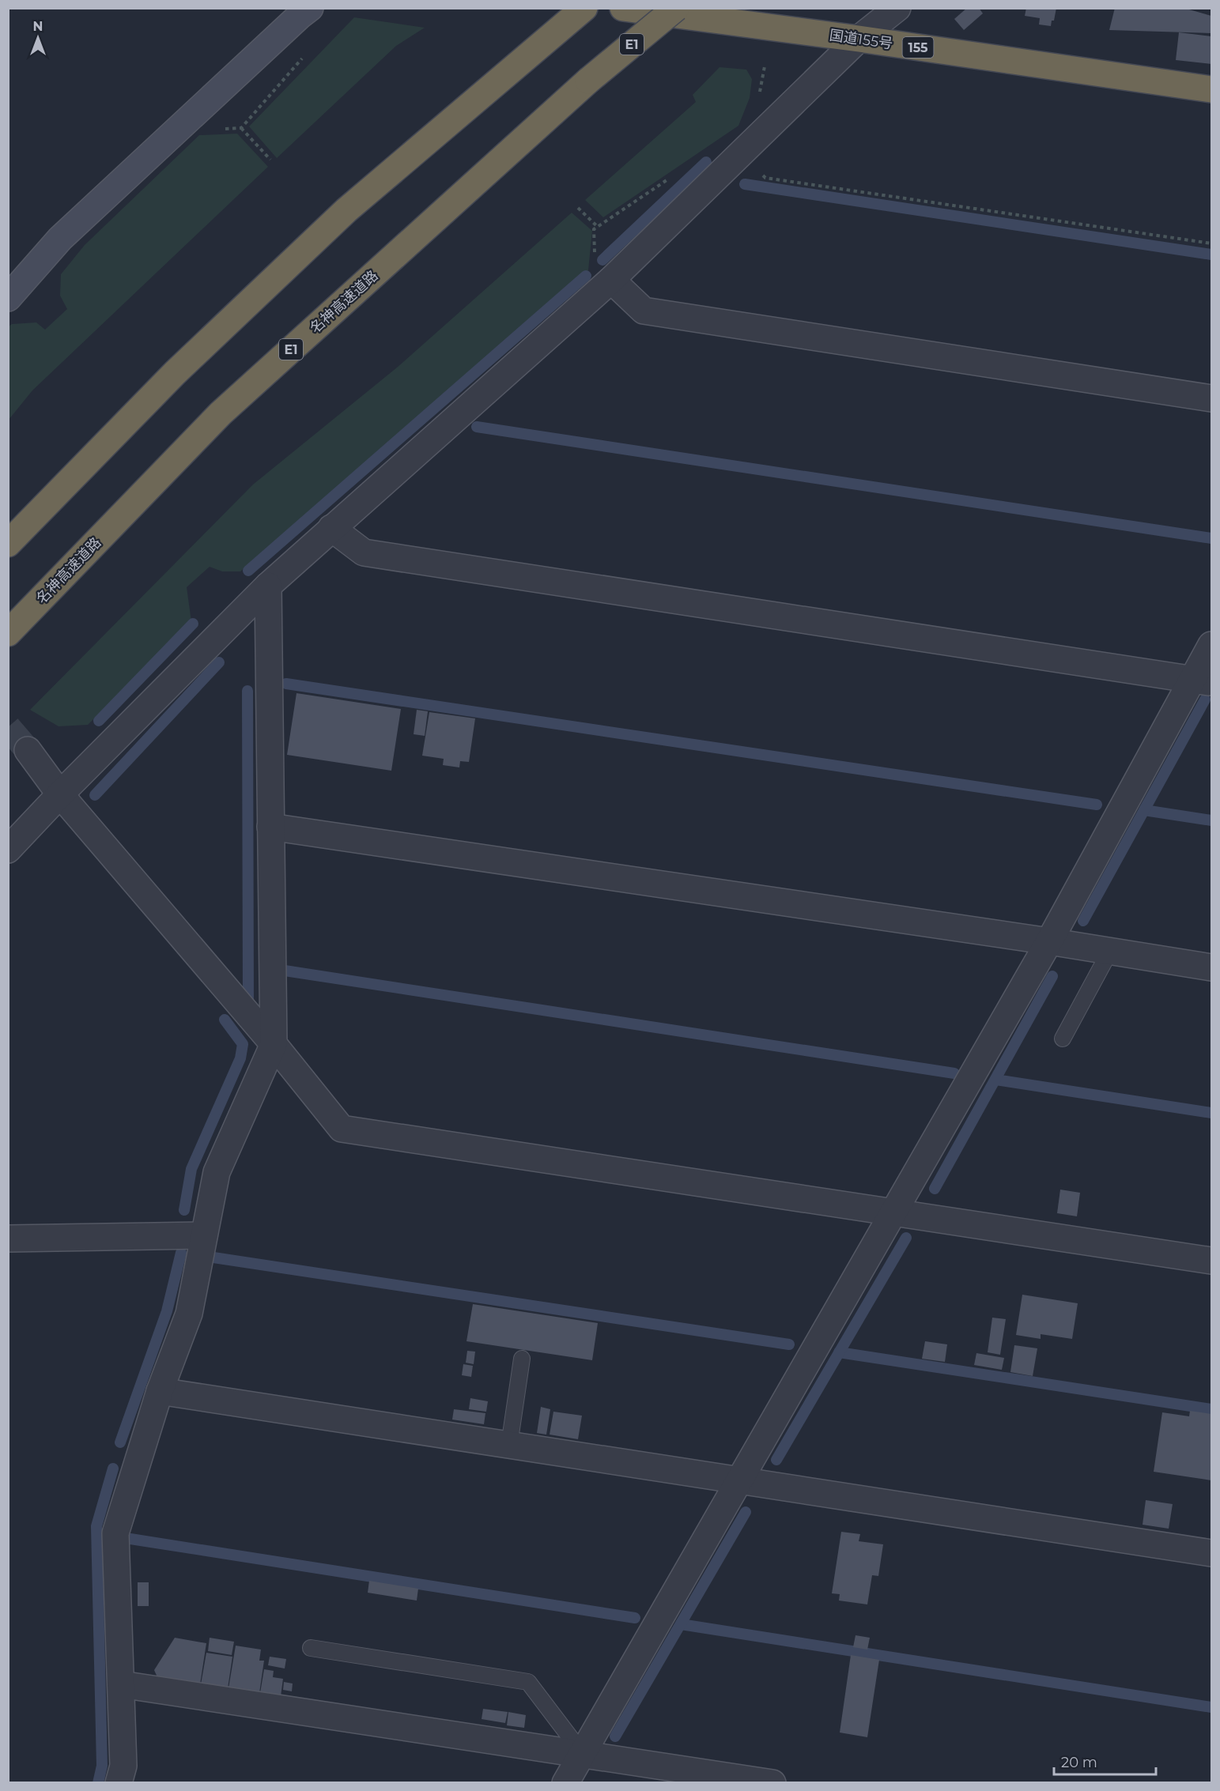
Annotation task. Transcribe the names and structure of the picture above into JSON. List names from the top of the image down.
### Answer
{
  "streets": {
    "highway": [
      "国道155号",
      "E1",
      "155",
      "名神高速道路"
    ]
  },
  "scale_bar": "20 m",
  "north": "top"
}
